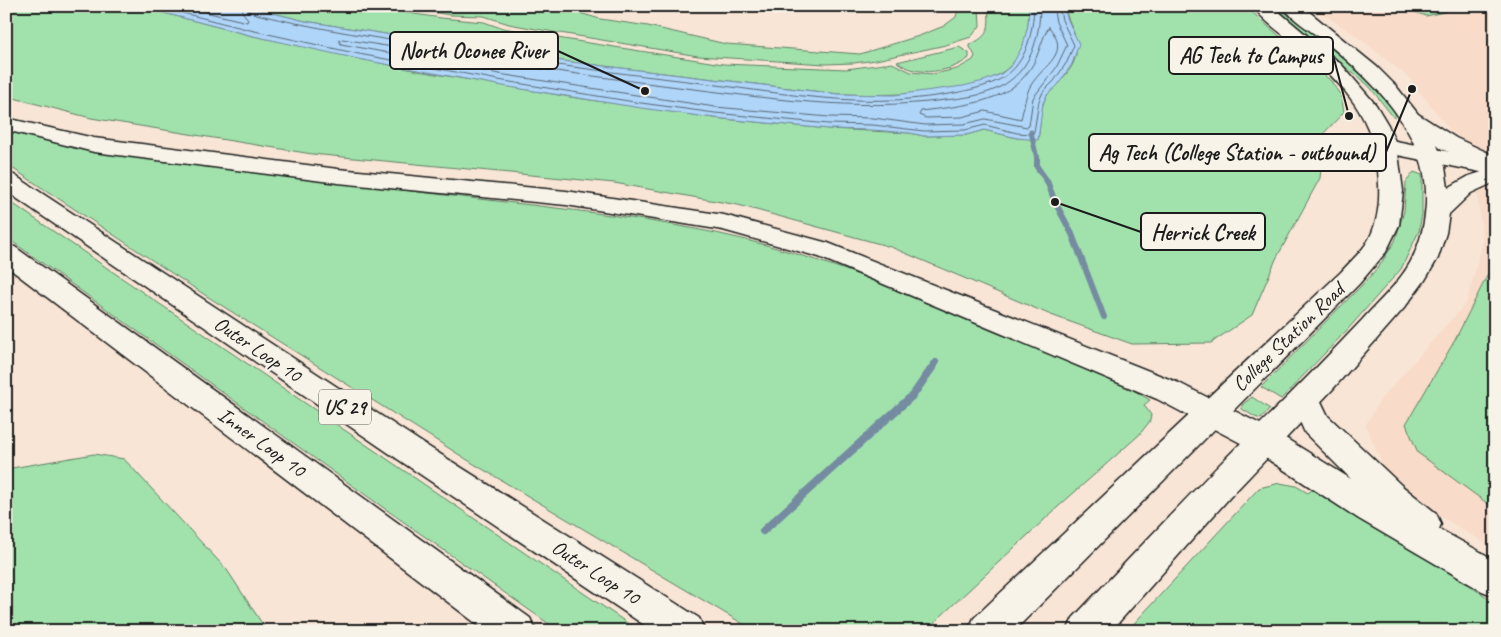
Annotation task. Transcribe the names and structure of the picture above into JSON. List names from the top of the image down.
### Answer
{
  "streets": {
    "main road": [
      "College Station Road",
      "Outer Loop 10",
      "US 29",
      "Inner Loop 10"
    ]
  },
  "places": [
    "Ag Tech (College Station - outbound)",
    "North Oconee River",
    "AG Tech to Campus",
    "Herrick Creek"
  ]
}
